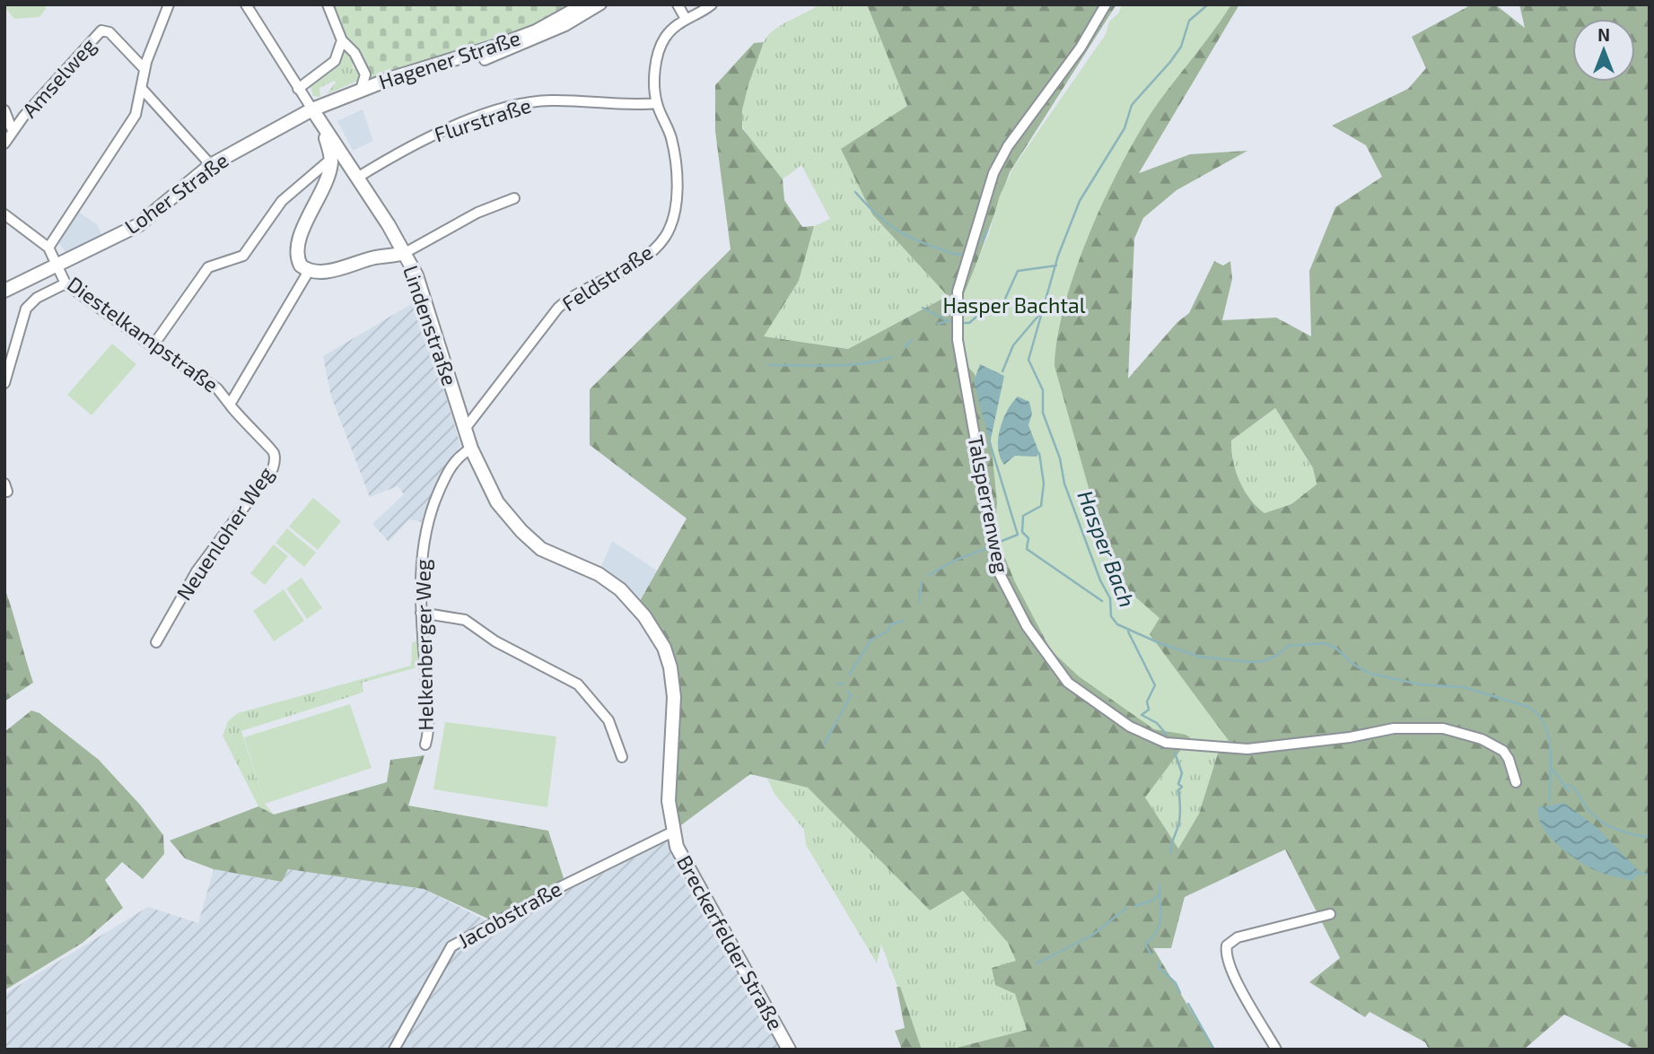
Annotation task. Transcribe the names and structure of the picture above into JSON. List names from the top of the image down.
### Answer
{
  "streets": {
    "main road": [
      "Hagener Straße",
      "Loher Straße",
      "Lindenstraße",
      "Breckerfelder Straße"
    ],
    "street": [
      "Amselweg",
      "Flurstraße",
      "Feldstraße",
      "Diestelkampstraße",
      "Talsperrenweg",
      "Neuenloher Weg",
      "Helkenberger Weg",
      "Jacobstraße"
    ]
  },
  "crossings": [
    ["Hagener Straße", "Loher Straße"],
    ["Hagener Straße", "Lindenstraße"],
    ["Flurstraße", "Feldstraße"],
    ["Flurstraße", "Lindenstraße"],
    ["Loher Straße", "Lindenstraße"],
    ["Loher Straße", "Diestelkampstraße"],
    ["Feldstraße", "Lindenstraße"],
    ["Lindenstraße", "Helkenberger Weg"],
    ["Lindenstraße", "Breckerfelder Straße"],
    ["Diestelkampstraße", "Neuenloher Weg"],
    ["Jacobstraße", "Breckerfelder Straße"]
  ],
  "water": ["Hasper Bach"],
  "parks": ["Hasper Bachtal"],
  "north": "top"
}
